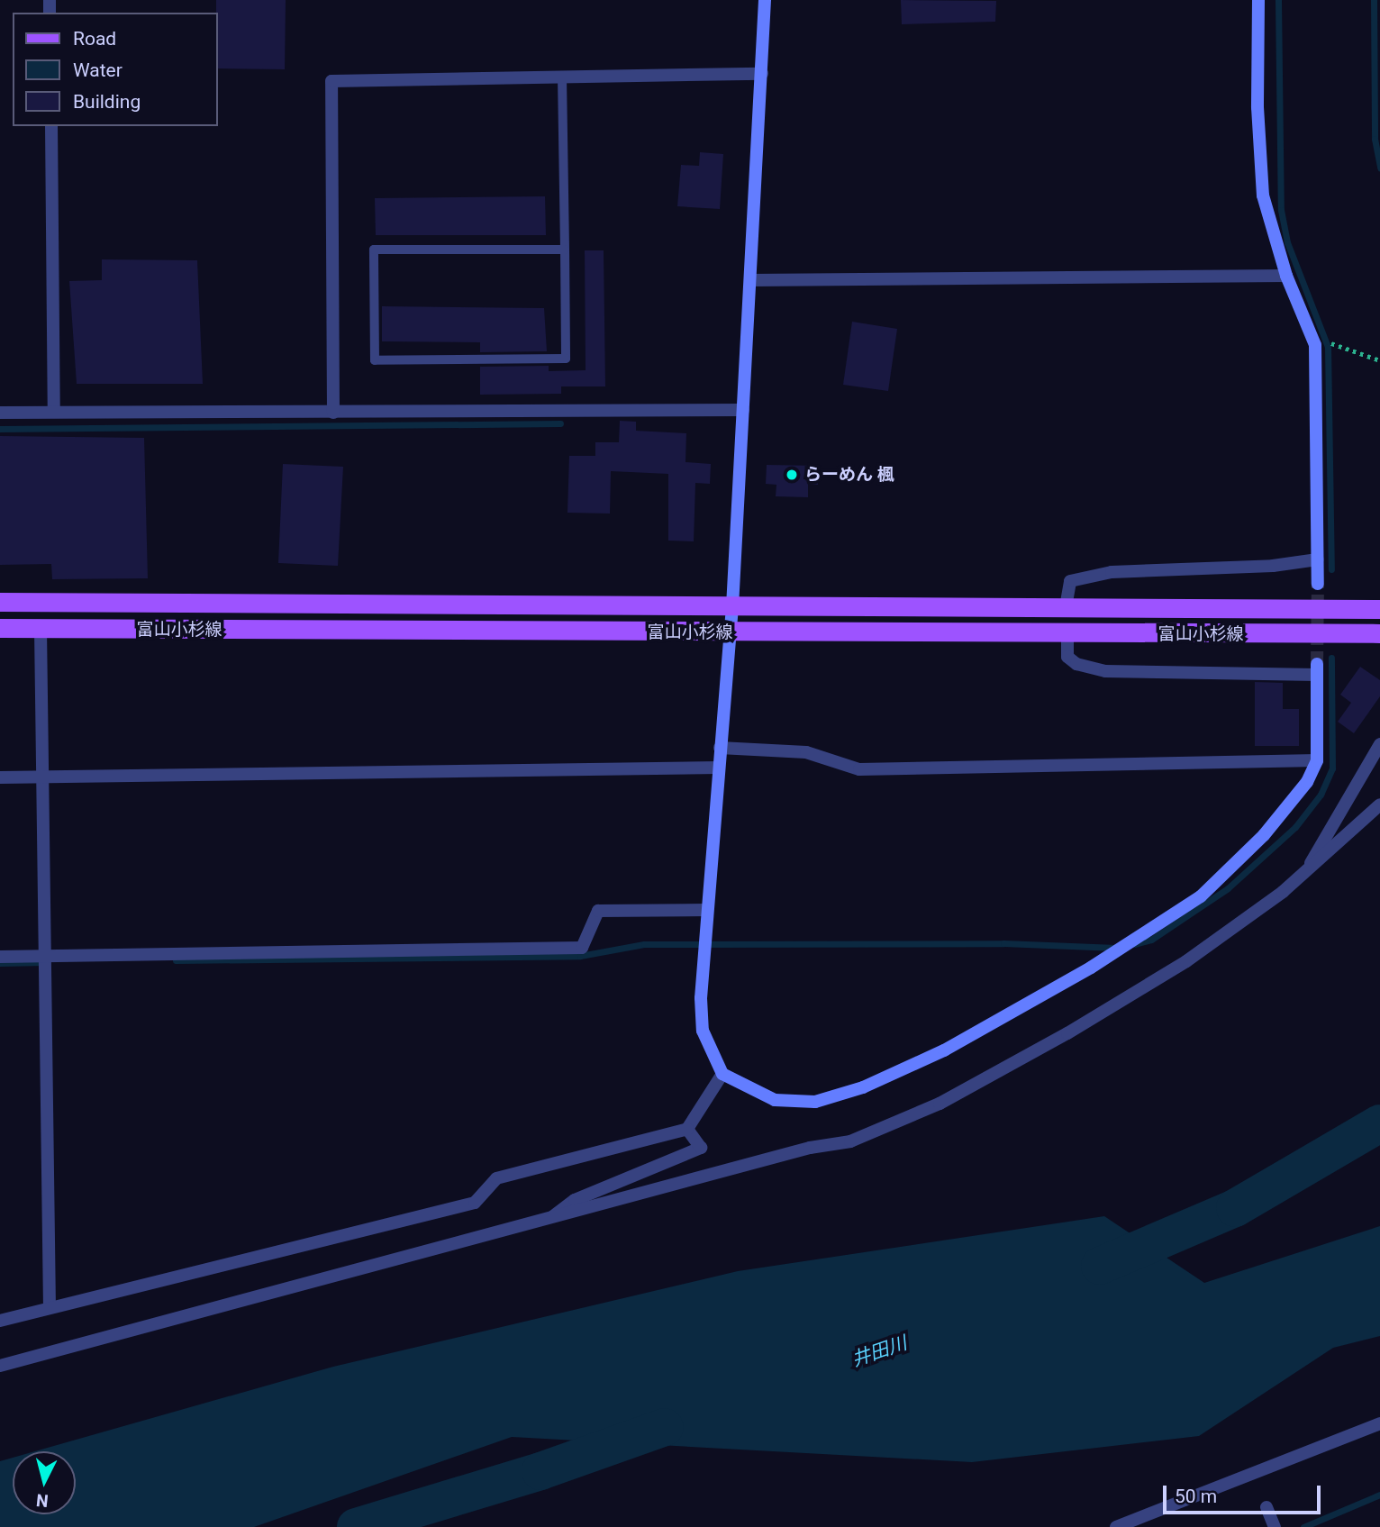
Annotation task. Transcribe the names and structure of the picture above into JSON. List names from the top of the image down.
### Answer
{
  "streets": {
    "main road": ["富山小杉線"]
  },
  "water": ["井田川"],
  "places": ["らーめん 楓"],
  "legend": ["Road", "Water", "Building"],
  "scale_bar": "50 m",
  "north": "bottom"
}
